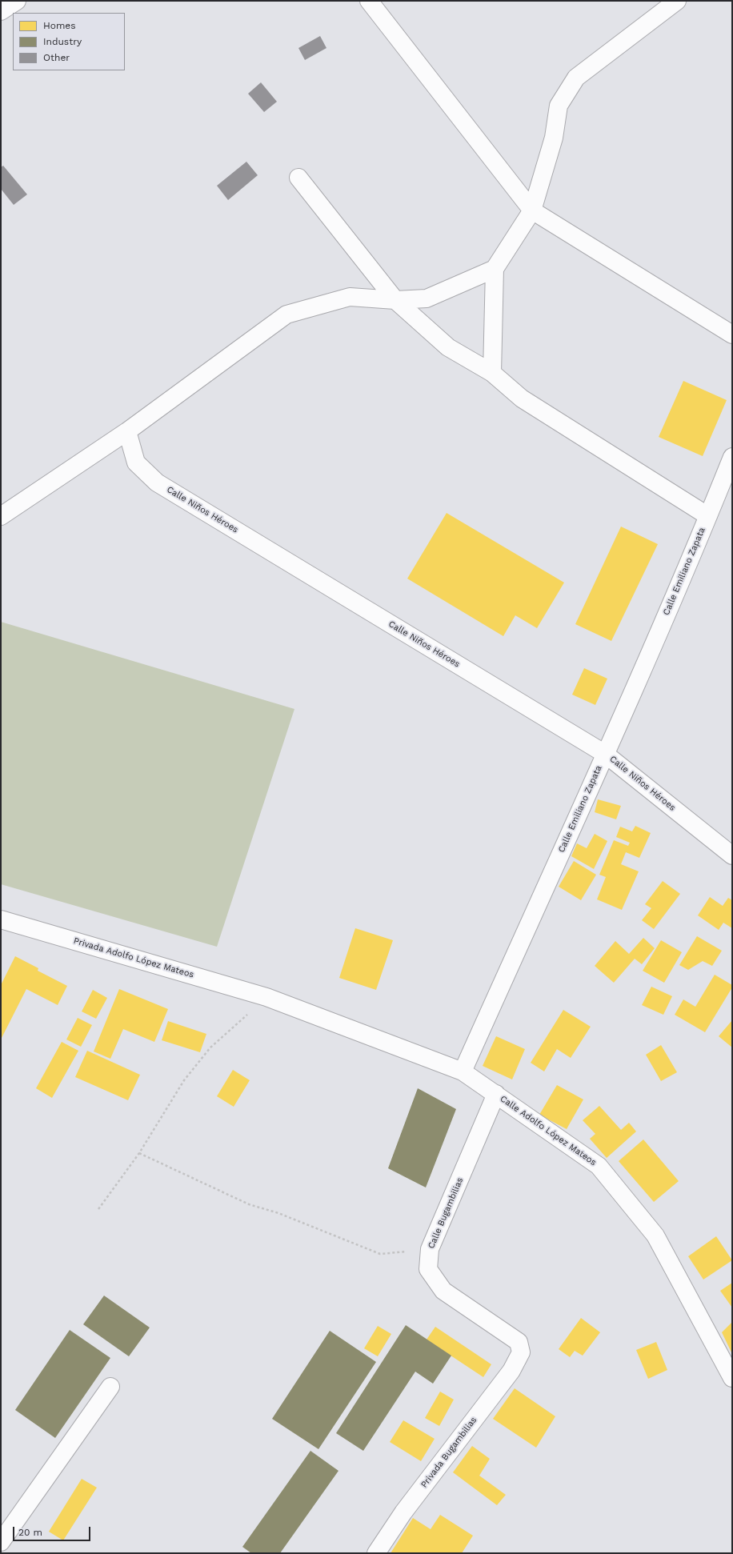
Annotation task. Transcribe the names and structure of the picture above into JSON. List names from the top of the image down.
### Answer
{
  "streets": {
    "street": [
      "Calle Niños Héroes",
      "Calle Emiliano Zapata",
      "Privada Adolfo López Mateos",
      "Calle Adolfo López Mateos",
      "Calle Bugambilias",
      "Privada Bugambilias"
    ]
  },
  "crossings": [
    ["Calle Niños Héroes", "Calle Emiliano Zapata"],
    ["Calle Emiliano Zapata", "Calle Adolfo López Mateos"],
    ["Privada Adolfo López Mateos", "Calle Adolfo López Mateos"],
    ["Calle Adolfo López Mateos", "Calle Bugambilias"],
    ["Calle Bugambilias", "Privada Bugambilias"]
  ],
  "legend": ["Homes", "Industry", "Other"],
  "scale_bar": "20 m"
}
